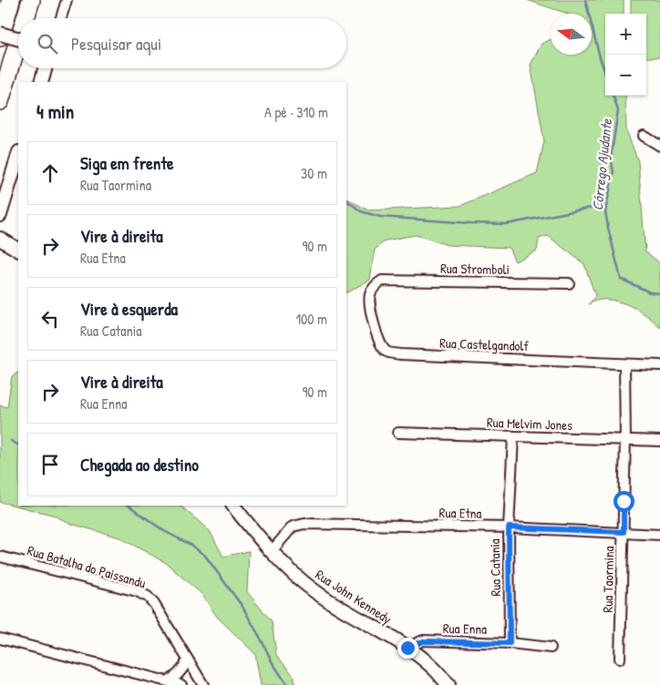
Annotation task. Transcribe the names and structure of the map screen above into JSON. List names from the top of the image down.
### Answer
{
  "streets": {
    "street": [
      "Rua Stromboli",
      "Rua Castelgandolf",
      "Rua Melvim Jones",
      "Rua Etna",
      "Rua Batalha do Paissandu",
      "Rua Catania",
      "Rua Taormina",
      "Rua John Kennedy",
      "Rua Enna"
    ]
  },
  "crossings": [
    ["Rua Stromboli", "Rua Castelgandolf"],
    ["Rua Castelgandolf", "Rua Taormina"],
    ["Rua Melvim Jones", "Rua Catania"],
    ["Rua Melvim Jones", "Rua Taormina"],
    ["Rua Etna", "Rua Catania"],
    ["Rua Etna", "Rua Taormina"],
    ["Rua Etna", "Rua John Kennedy"],
    ["Rua Catania", "Rua Enna"],
    ["Rua John Kennedy", "Rua Enna"]
  ],
  "water": ["Córrego Ajudante"],
  "north": "left",
  "page": {
    "map_buttons": ["+", "−"],
    "search": "Pesquisar aqui",
    "heading": ["4 min", "A pé · 310 m"],
    "list": [
      ["Siga em frente", "Rua Taormina", "30 m"],
      ["Vire à direita", "Rua Etna", "90 m"],
      ["Vire à esquerda", "Rua Catania", "100 m"],
      ["Vire à direita", "Rua Enna", "90 m"],
      "Chegada ao destino"
    ]
  }
}
